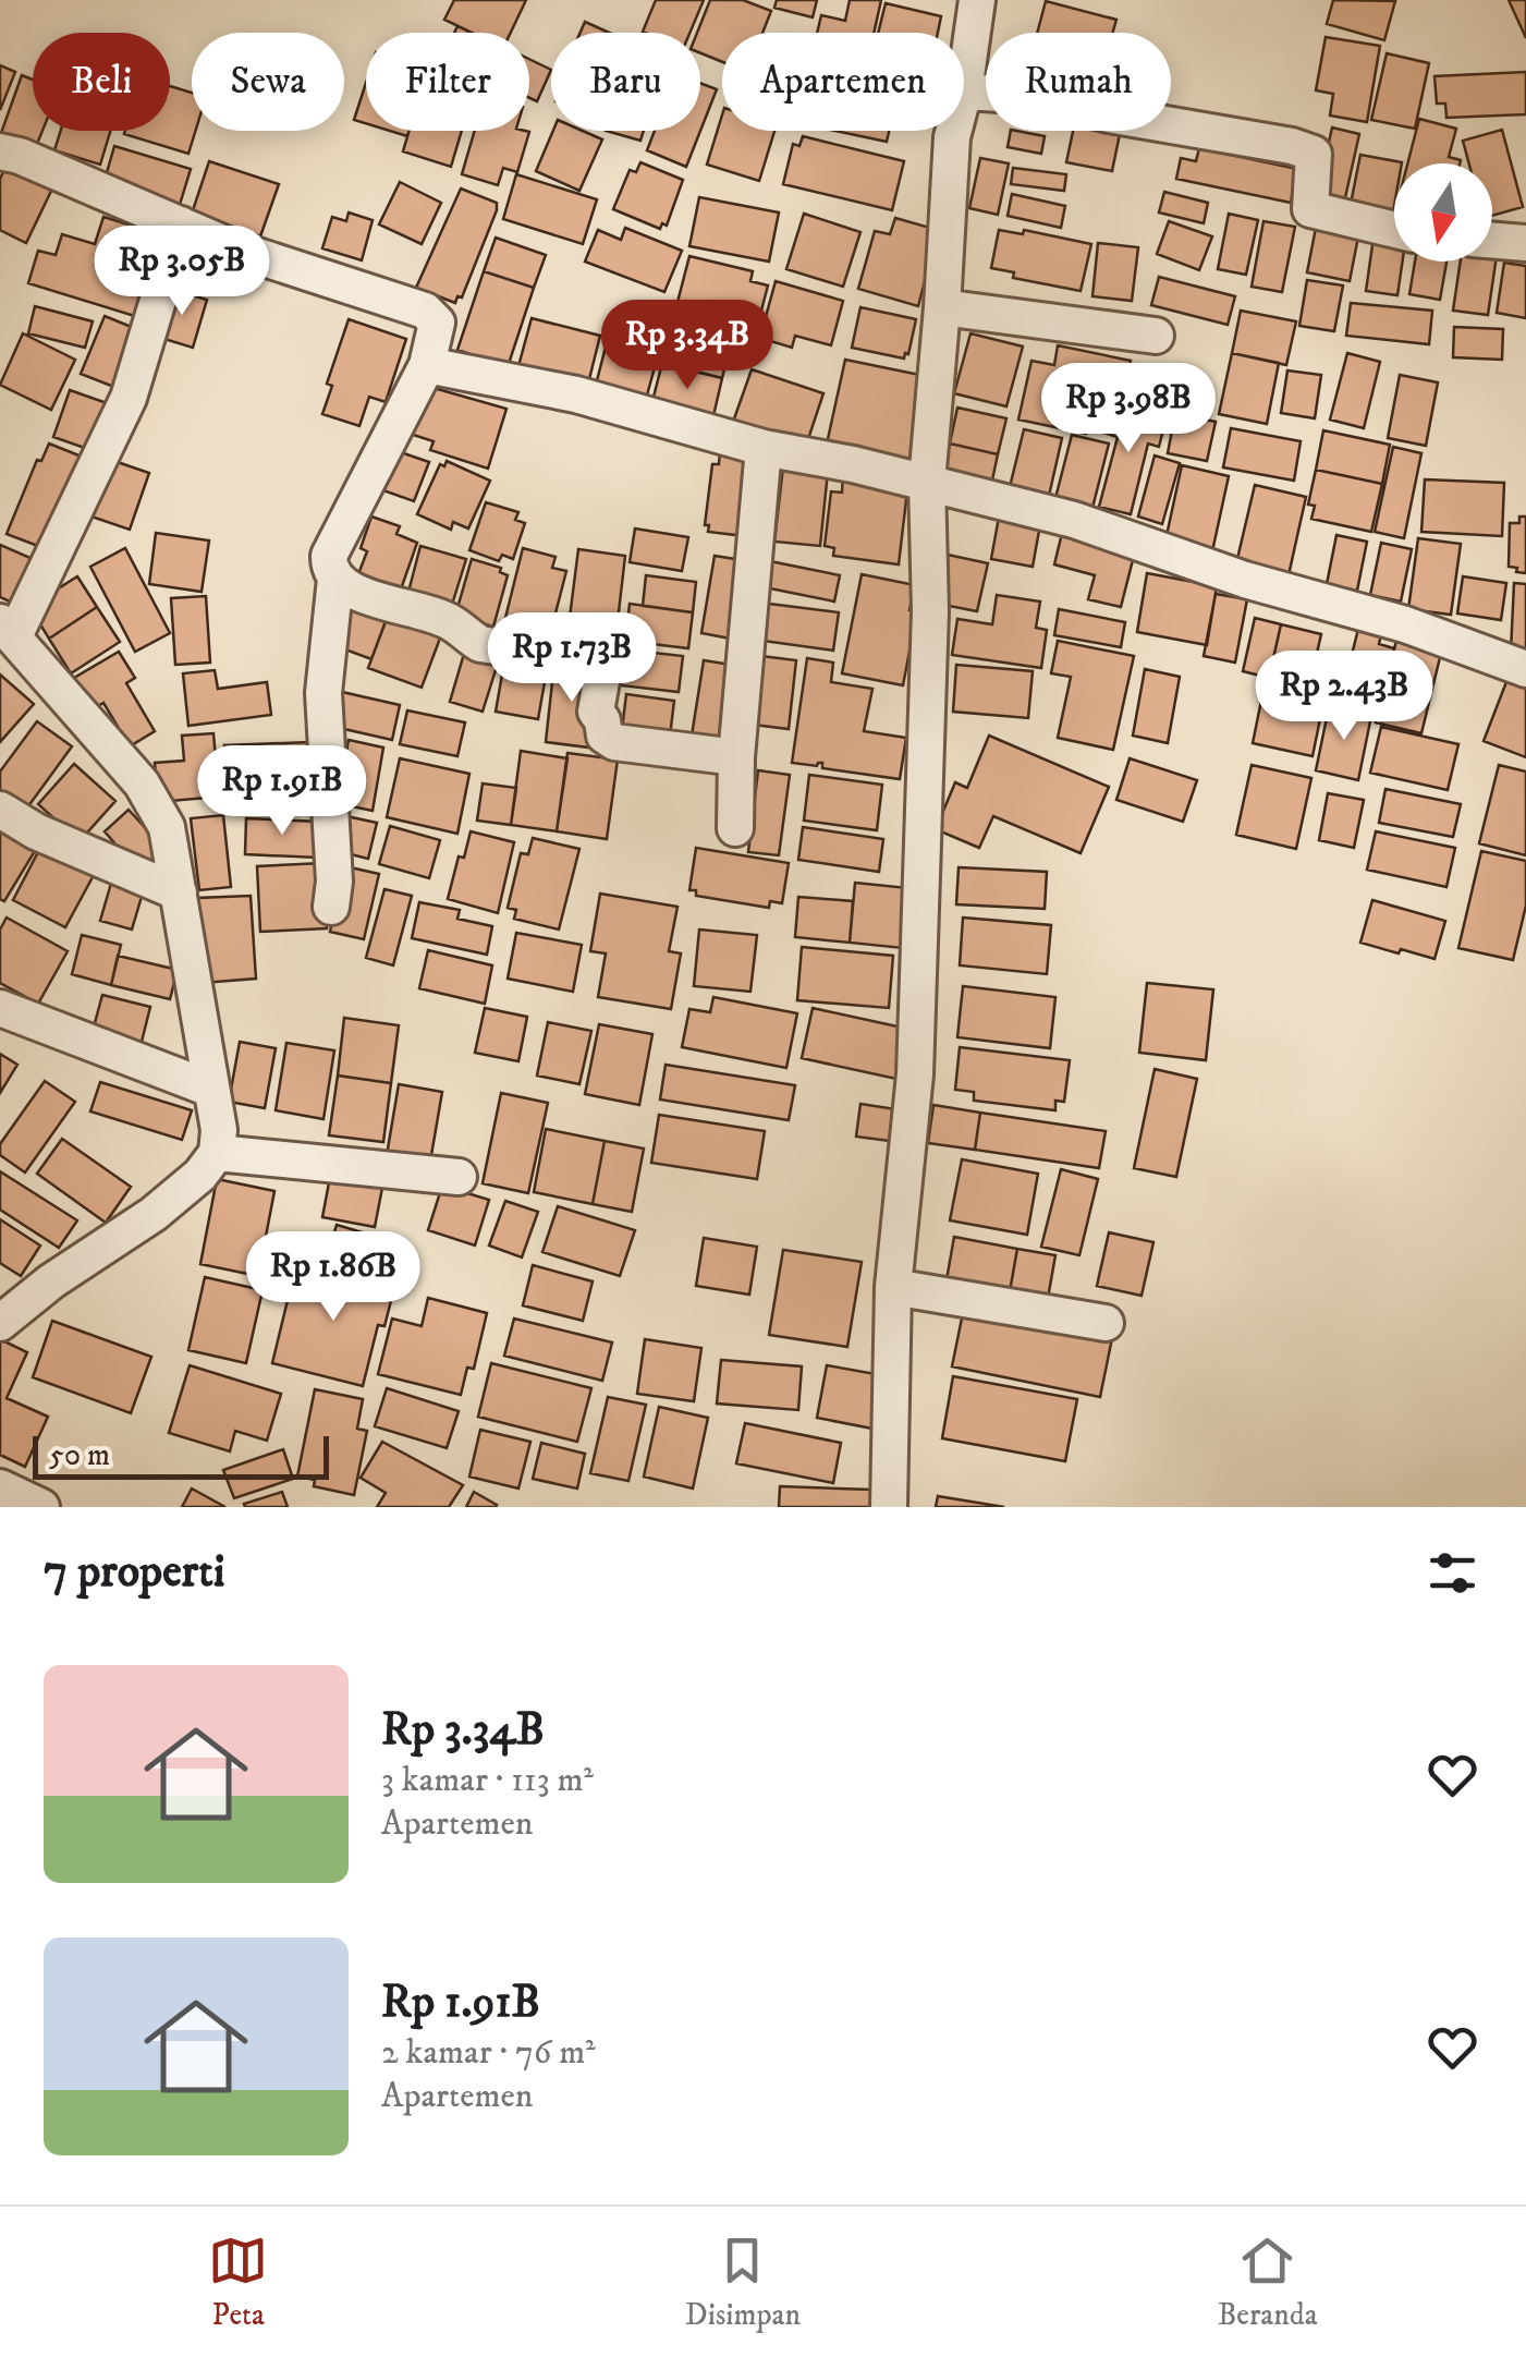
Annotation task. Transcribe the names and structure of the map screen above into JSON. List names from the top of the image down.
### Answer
{
  "scale_bar": "50 m",
  "north": "bottom",
  "page": {
    "chip": [
      "Beli",
      "Sewa",
      "Filter",
      "Baru",
      "Apartemen",
      "Rumah"
    ],
    "price": [
      "Rp 3.05B",
      "Rp 3.34B",
      "Rp 3.98B",
      "Rp 1.73B",
      "Rp 2.43B",
      "Rp 1.91B",
      "Rp 1.86B"
    ],
    "scale": "50 m",
    "heading": "7 properti",
    "list": [
      {
        "name": "Rp 3.34B",
        "note": "3 kamar · 113 m² · Apartemen"
      },
      {
        "name": "Rp 1.91B",
        "note": "2 kamar · 76 m² · Apartemen"
      }
    ],
    "tabs": ["Peta", "Disimpan", "Beranda"]
  }
}
